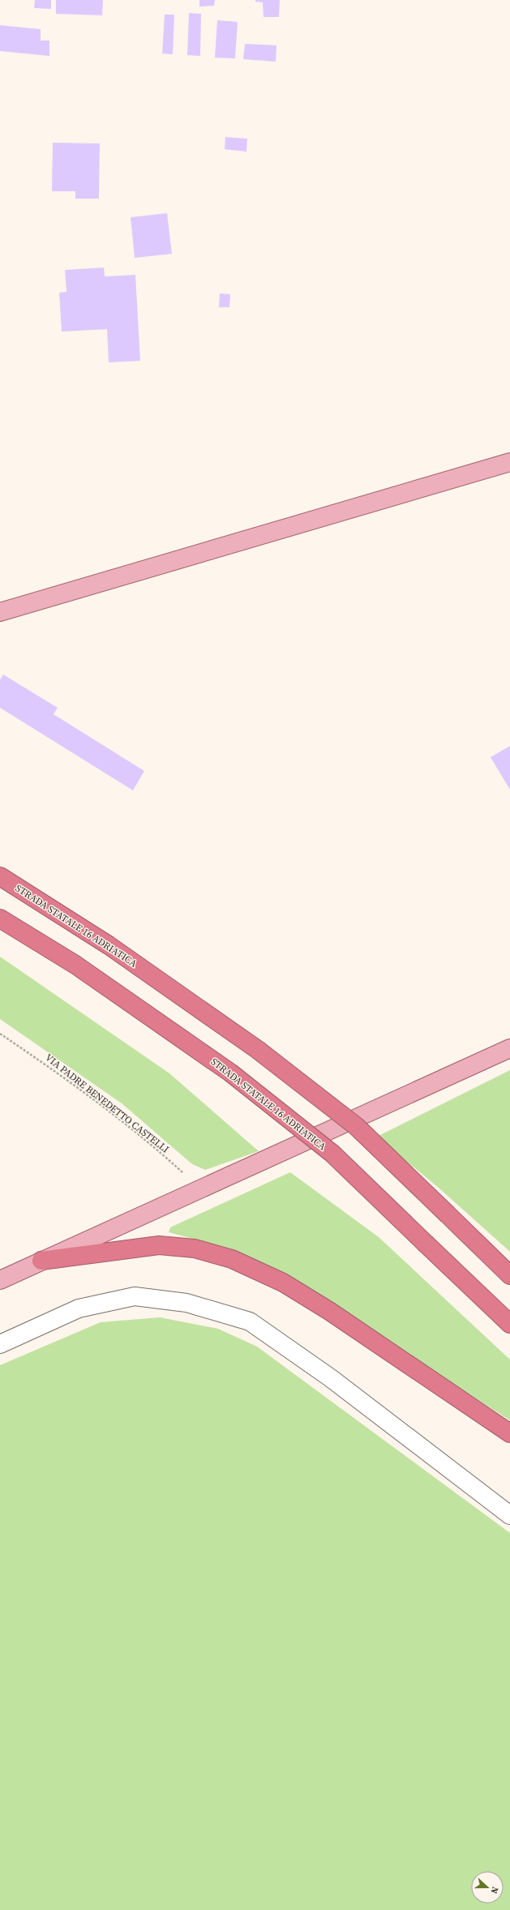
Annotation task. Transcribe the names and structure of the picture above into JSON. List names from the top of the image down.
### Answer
{
  "streets": {
    "highway": ["STRADA STATALE 16 ADRIATICA"],
    "path": ["VIA PADRE BENEDETTO CASTELLI"]
  },
  "north": "right"
}
